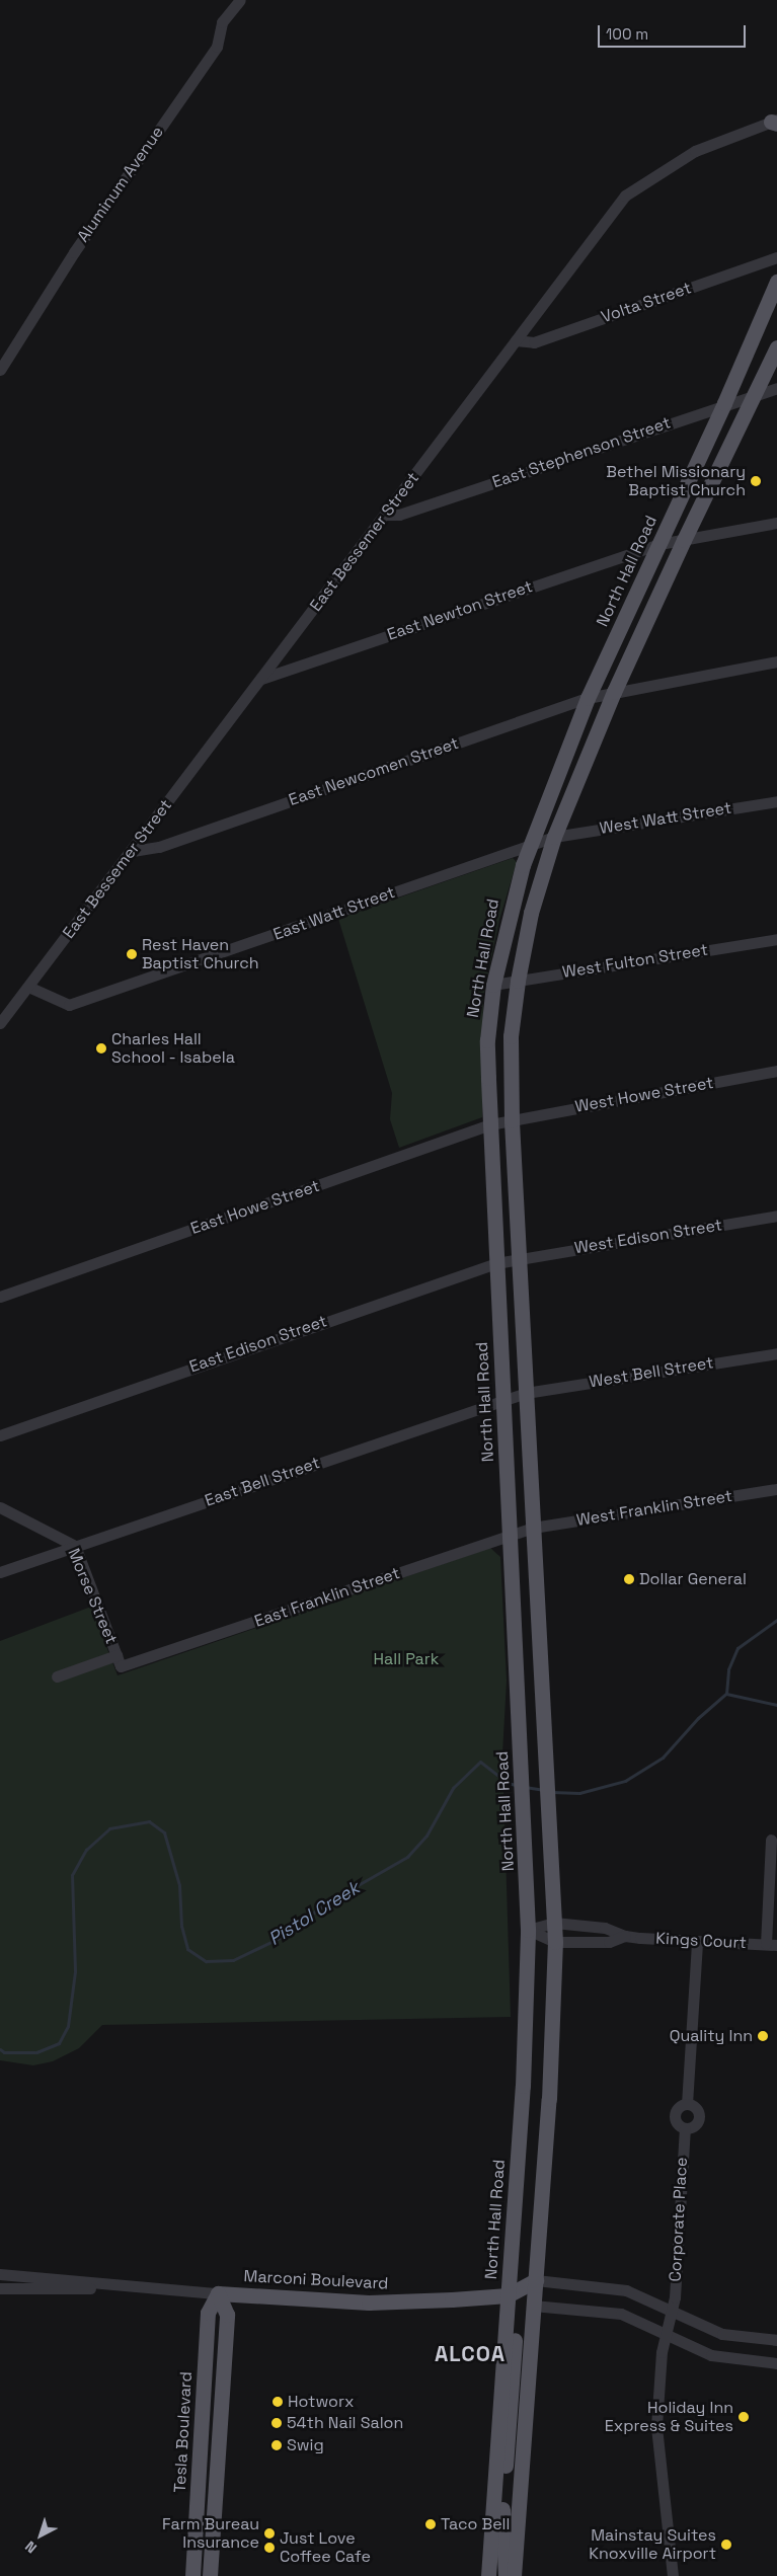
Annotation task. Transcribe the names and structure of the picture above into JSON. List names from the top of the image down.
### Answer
{
  "streets": {
    "main road": ["North Hall Road", "Marconi Boulevard", "Tesla Boulevard"],
    "street": [
      "Aluminum Avenue",
      "Volta Street",
      "East Stephenson Street",
      "East Bessemer Street",
      "East Newton Street",
      "East Newcomen Street",
      "West Watt Street",
      "East Watt Street",
      "West Fulton Street",
      "West Howe Street",
      "East Howe Street",
      "West Edison Street",
      "East Edison Street",
      "West Bell Street",
      "East Bell Street",
      "West Franklin Street",
      "Morse Street",
      "East Franklin Street",
      "Kings Court",
      "Corporate Place"
    ]
  },
  "crossings": [
    ["Volta Street", "East Bessemer Street"],
    ["East Stephenson Street", "East Bessemer Street"],
    ["East Stephenson Street", "North Hall Road"],
    ["East Bessemer Street", "East Newton Street"],
    ["East Bessemer Street", "East Newcomen Street"],
    ["East Bessemer Street", "East Watt Street"],
    ["North Hall Road", "East Newton Street"],
    ["North Hall Road", "East Newcomen Street"],
    ["North Hall Road", "East Watt Street"],
    ["North Hall Road", "West Fulton Street"],
    ["North Hall Road", "East Howe Street"],
    ["North Hall Road", "East Edison Street"],
    ["North Hall Road", "East Bell Street"],
    ["North Hall Road", "East Franklin Street"],
    ["North Hall Road", "Kings Court"],
    ["North Hall Road", "Marconi Boulevard"],
    ["West Watt Street", "East Watt Street"],
    ["West Howe Street", "East Howe Street"],
    ["West Edison Street", "East Edison Street"],
    ["West Bell Street", "East Bell Street"],
    ["East Bell Street", "Morse Street"],
    ["West Franklin Street", "East Franklin Street"],
    ["Morse Street", "East Franklin Street"],
    ["Kings Court", "Corporate Place"],
    ["Marconi Boulevard", "Tesla Boulevard"]
  ],
  "districts": ["ALCOA"],
  "water": ["Pistol Creek"],
  "parks": ["Hall Park"],
  "places": [
    "Bethel Missionary Baptist Church",
    "Rest Haven Baptist Church",
    "Charles Hall School - Isabela",
    "Dollar General",
    "Quality Inn",
    "Hotworx",
    "Holiday Inn Express & Suites",
    "54th Nail Salon",
    "Swig",
    "Taco Bell",
    "Farm Bureau Insurance",
    "Mainstay Suites Knoxville Airport",
    "Just Love Coffee Cafe"
  ],
  "scale_bar": "100 m",
  "north": "bottom left"
}
